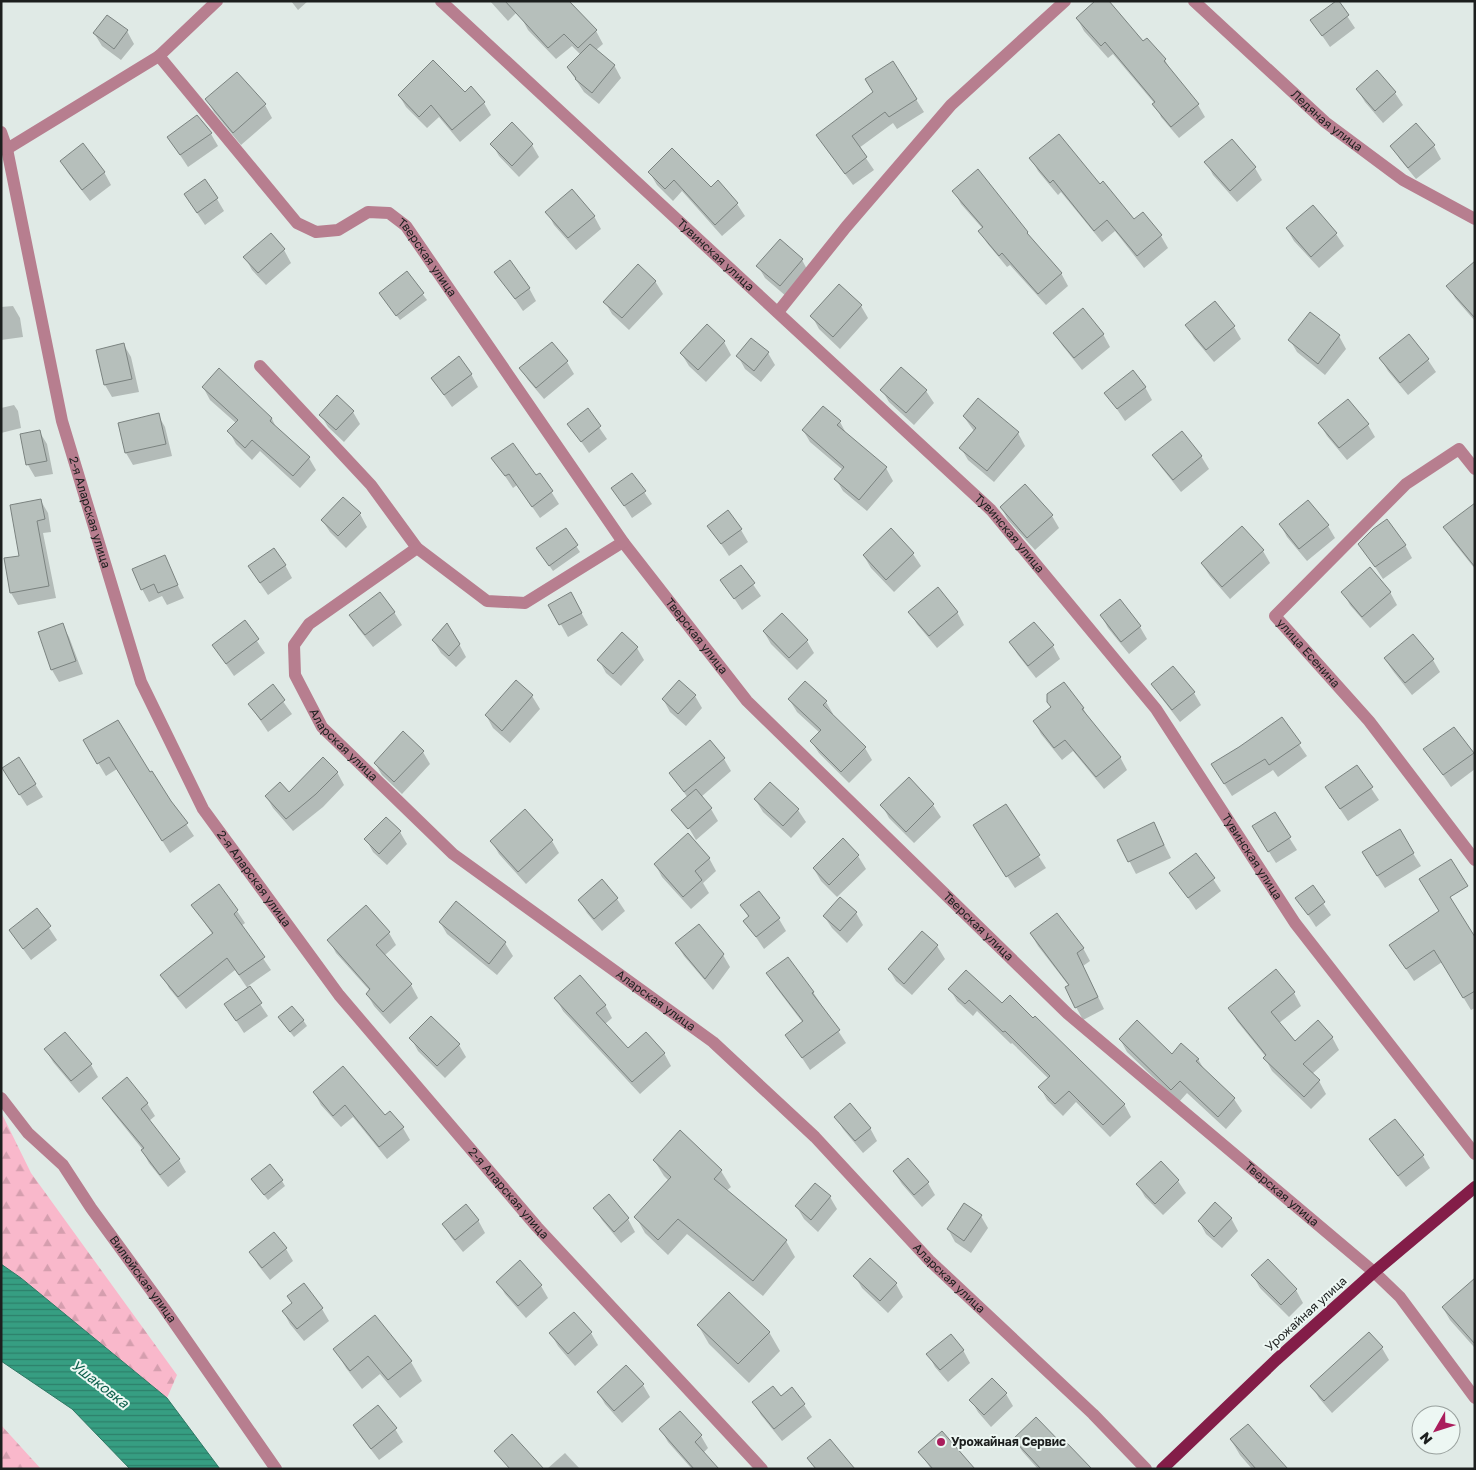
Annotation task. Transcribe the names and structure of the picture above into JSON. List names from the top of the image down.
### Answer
{
  "streets": {
    "main road": ["Урожайная улица"],
    "street": [
      "Ледяная улица",
      "Тувинская улица",
      "Тверская улица",
      "2-я Аларская улица",
      "улица Есенина",
      "Аларская улица",
      "Вилюйская улица"
    ]
  },
  "crossings": [
    ["Тверская улица", "Урожайная улица"]
  ],
  "water": ["Ушаковка"],
  "places": ["Урожайная Сервис"],
  "north": "bottom left"
}
